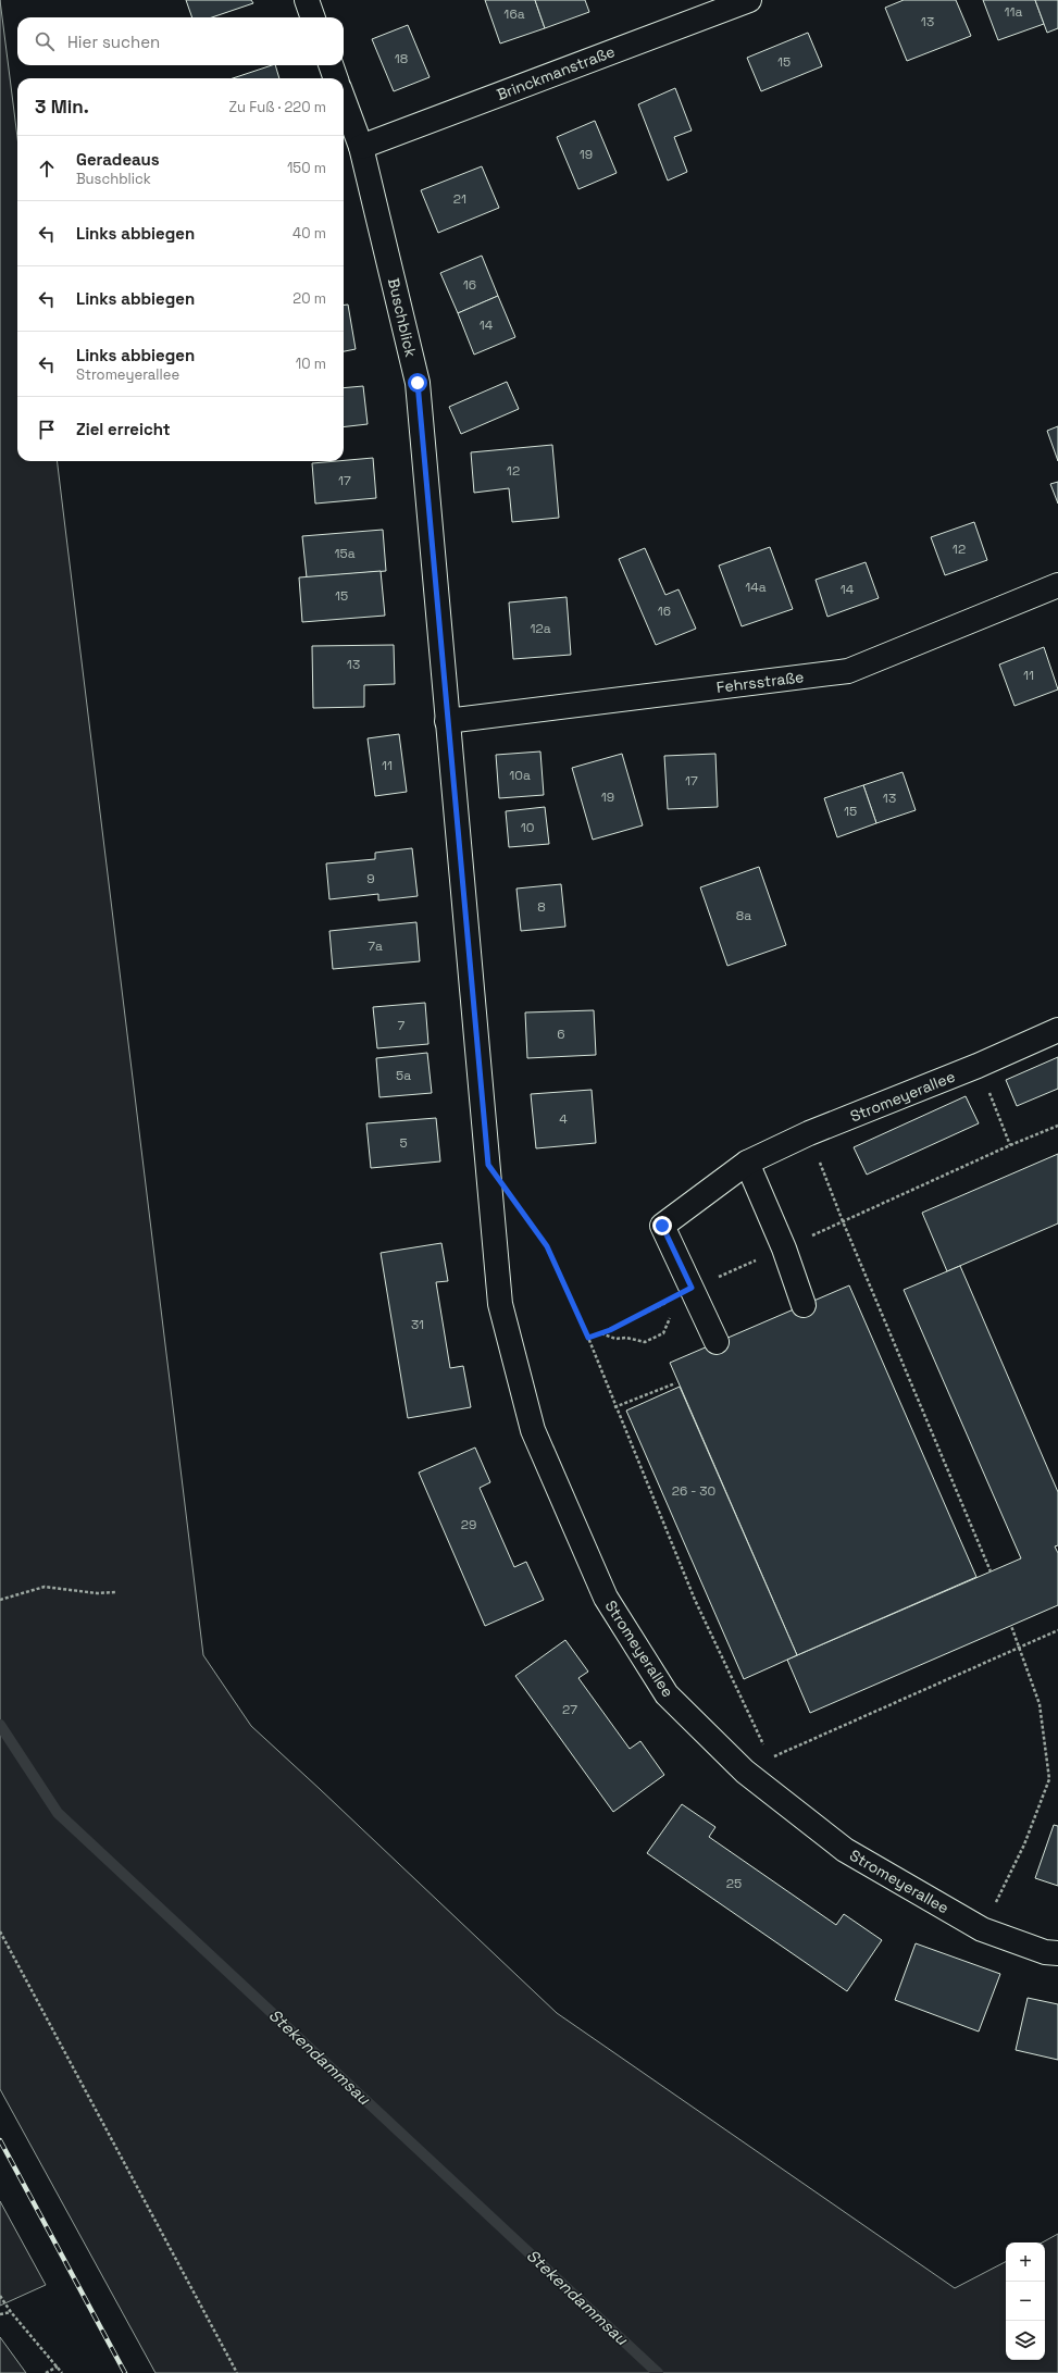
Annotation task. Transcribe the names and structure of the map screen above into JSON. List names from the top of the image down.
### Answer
{
  "streets": {
    "street": [
      "Brinckmanstraße",
      "Buschblick",
      "Fehrsstraße",
      "Stromeyerallee"
    ]
  },
  "crossings": [
    ["Brinckmanstraße", "Buschblick"],
    ["Buschblick", "Fehrsstraße"],
    ["Buschblick", "Stromeyerallee"]
  ],
  "water": ["Stekendammsau"],
  "house_numbers": [
    "11a",
    "16a",
    "13",
    "18",
    "15",
    "19",
    "21",
    "16",
    "14",
    "12",
    "17",
    "12",
    "15a",
    "14a",
    "14",
    "15",
    "16",
    "12a",
    "13",
    "11",
    "11",
    "10a",
    "17",
    "19",
    "13",
    "15",
    "10",
    "9",
    "8",
    "8a",
    "7a",
    "7",
    "6",
    "5a",
    "4",
    "5",
    "31",
    "26 - 30",
    "29",
    "27",
    "25"
  ],
  "page": {
    "search": "Hier suchen",
    "heading": ["3 Min.", "Zu Fuß · 220 m"],
    "list": [
      ["Geradeaus", "Buschblick", "150 m"],
      ["Links abbiegen", "40 m"],
      ["Links abbiegen", "20 m"],
      ["Links abbiegen", "Stromeyerallee", "10 m"],
      "Ziel erreicht"
    ],
    "map_buttons": ["+", "−"]
  }
}
